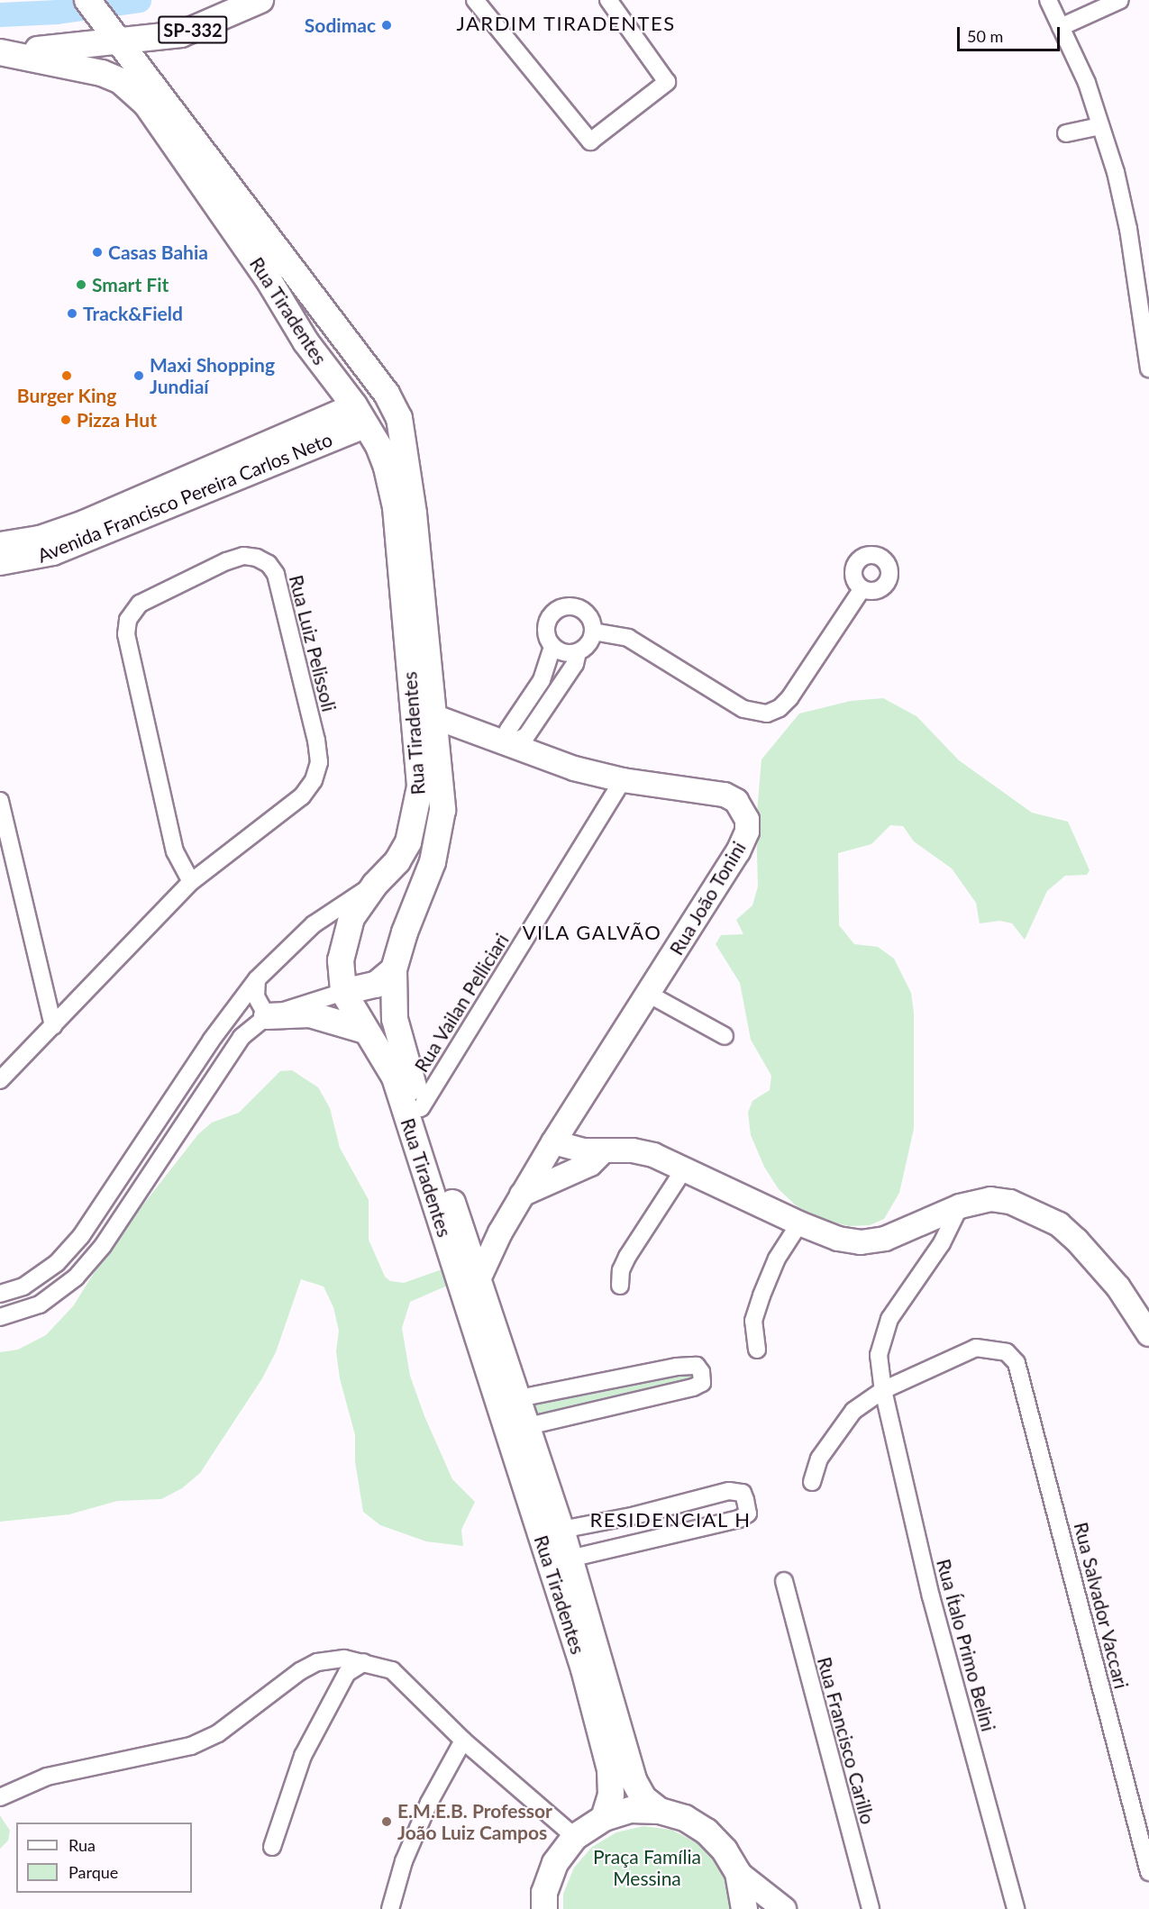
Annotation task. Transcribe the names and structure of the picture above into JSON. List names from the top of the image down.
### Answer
{
  "streets": {
    "main road": ["SP-332", "Rua Tiradentes"],
    "street": [
      "Avenida Francisco Pereira Carlos Neto",
      "Rua Luiz Pelissoli",
      "Rua João Tonini",
      "Rua Vailan Pelliciari",
      "Rua Salvador Vaccari",
      "Rua Ítalo Primo Belini",
      "Rua Francisco Carillo"
    ]
  },
  "crossings": [
    ["SP-332", "Rua Tiradentes"],
    ["Rua Tiradentes", "Avenida Francisco Pereira Carlos Neto"],
    ["Rua Tiradentes", "Rua João Tonini"],
    ["Rua Tiradentes", "Rua Vailan Pelliciari"],
    ["Rua João Tonini", "Rua Vailan Pelliciari"],
    ["Rua Salvador Vaccari", "Rua Ítalo Primo Belini"]
  ],
  "districts": ["JARDIM TIRADENTES", "VILA GALVÃO", "RESIDENCIAL H"],
  "parks": ["Praça Família Messina"],
  "places": [
    "Sodimac",
    "Casas Bahia",
    "Smart Fit",
    "Track&Field",
    "Burger King",
    "Maxi Shopping Jundiaí",
    "Pizza Hut",
    "E.M.E.B. Professor João Luiz Campos"
  ],
  "legend": ["Rua", "Parque"],
  "scale_bar": "50 m"
}
